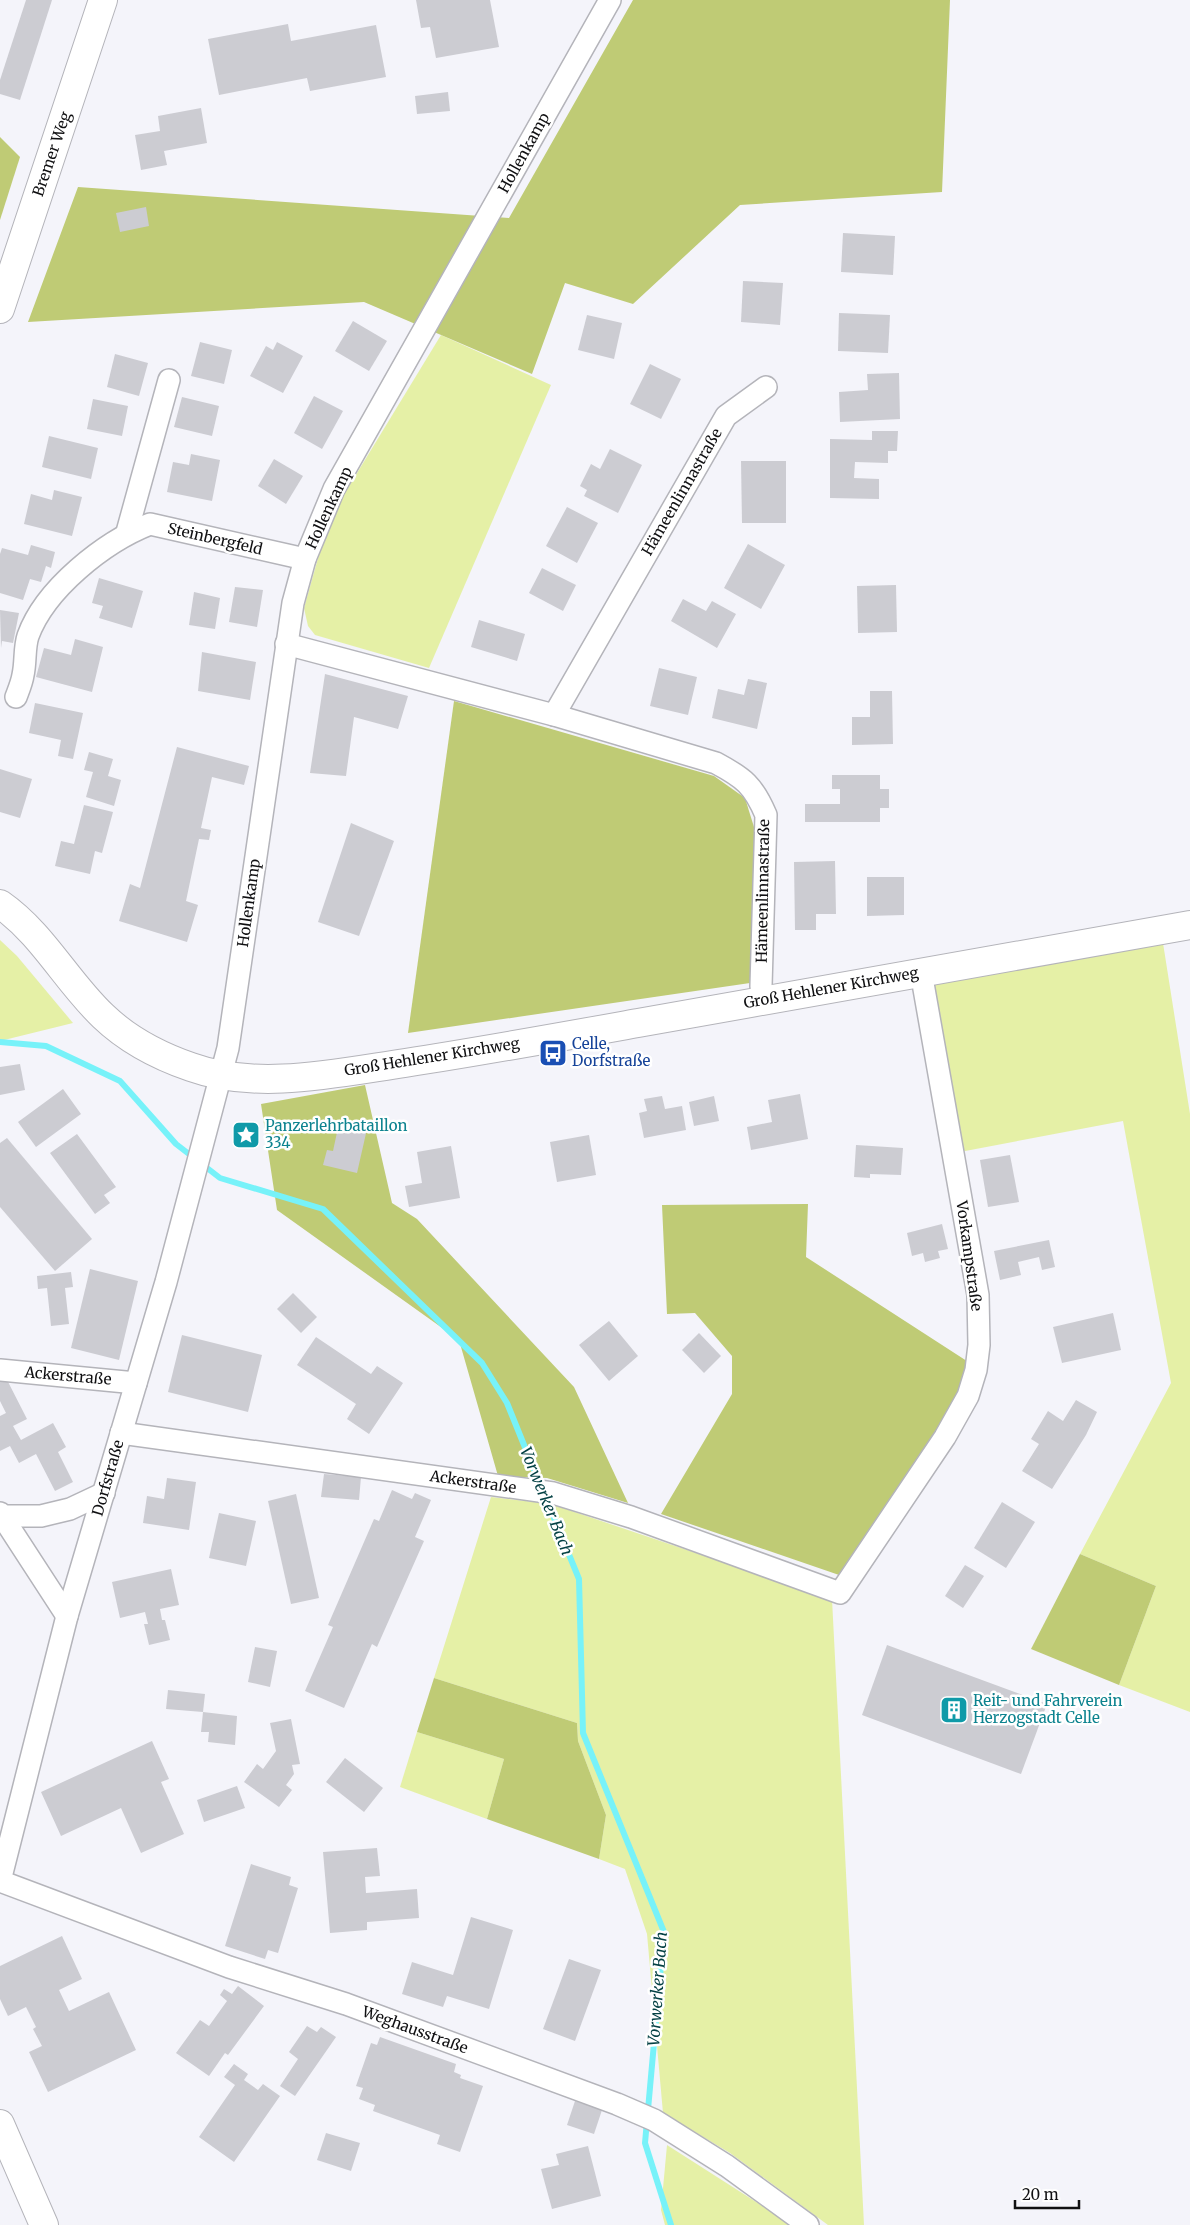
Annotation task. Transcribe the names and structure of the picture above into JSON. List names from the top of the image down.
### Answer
{
  "streets": {
    "main road": ["Bremer Weg", "Groß Hehlener Kirchweg"],
    "street": [
      "Hollenkamp",
      "Hämeenlinnastraße",
      "Steinbergfeld",
      "Vorkampstraße",
      "Ackerstraße",
      "Dorfstraße",
      "Weghausstraße"
    ]
  },
  "crossings": [
    ["Hollenkamp", "Hämeenlinnastraße"],
    ["Hollenkamp", "Steinbergfeld"],
    ["Hollenkamp", "Groß Hehlener Kirchweg"],
    ["Hollenkamp", "Dorfstraße"],
    ["Hämeenlinnastraße", "Groß Hehlener Kirchweg"],
    ["Groß Hehlener Kirchweg", "Vorkampstraße"],
    ["Groß Hehlener Kirchweg", "Dorfstraße"],
    ["Vorkampstraße", "Ackerstraße"],
    ["Ackerstraße", "Dorfstraße"],
    ["Dorfstraße", "Weghausstraße"]
  ],
  "water": ["Vorwerker Bach"],
  "places": {
    "bus stop": ["Celle, Dorfstraße"],
    "place": ["Panzerlehrbataillon 334"],
    "building": ["Reit- und Fahrverein Herzogstadt Celle"]
  },
  "scale_bar": "20 m"
}
